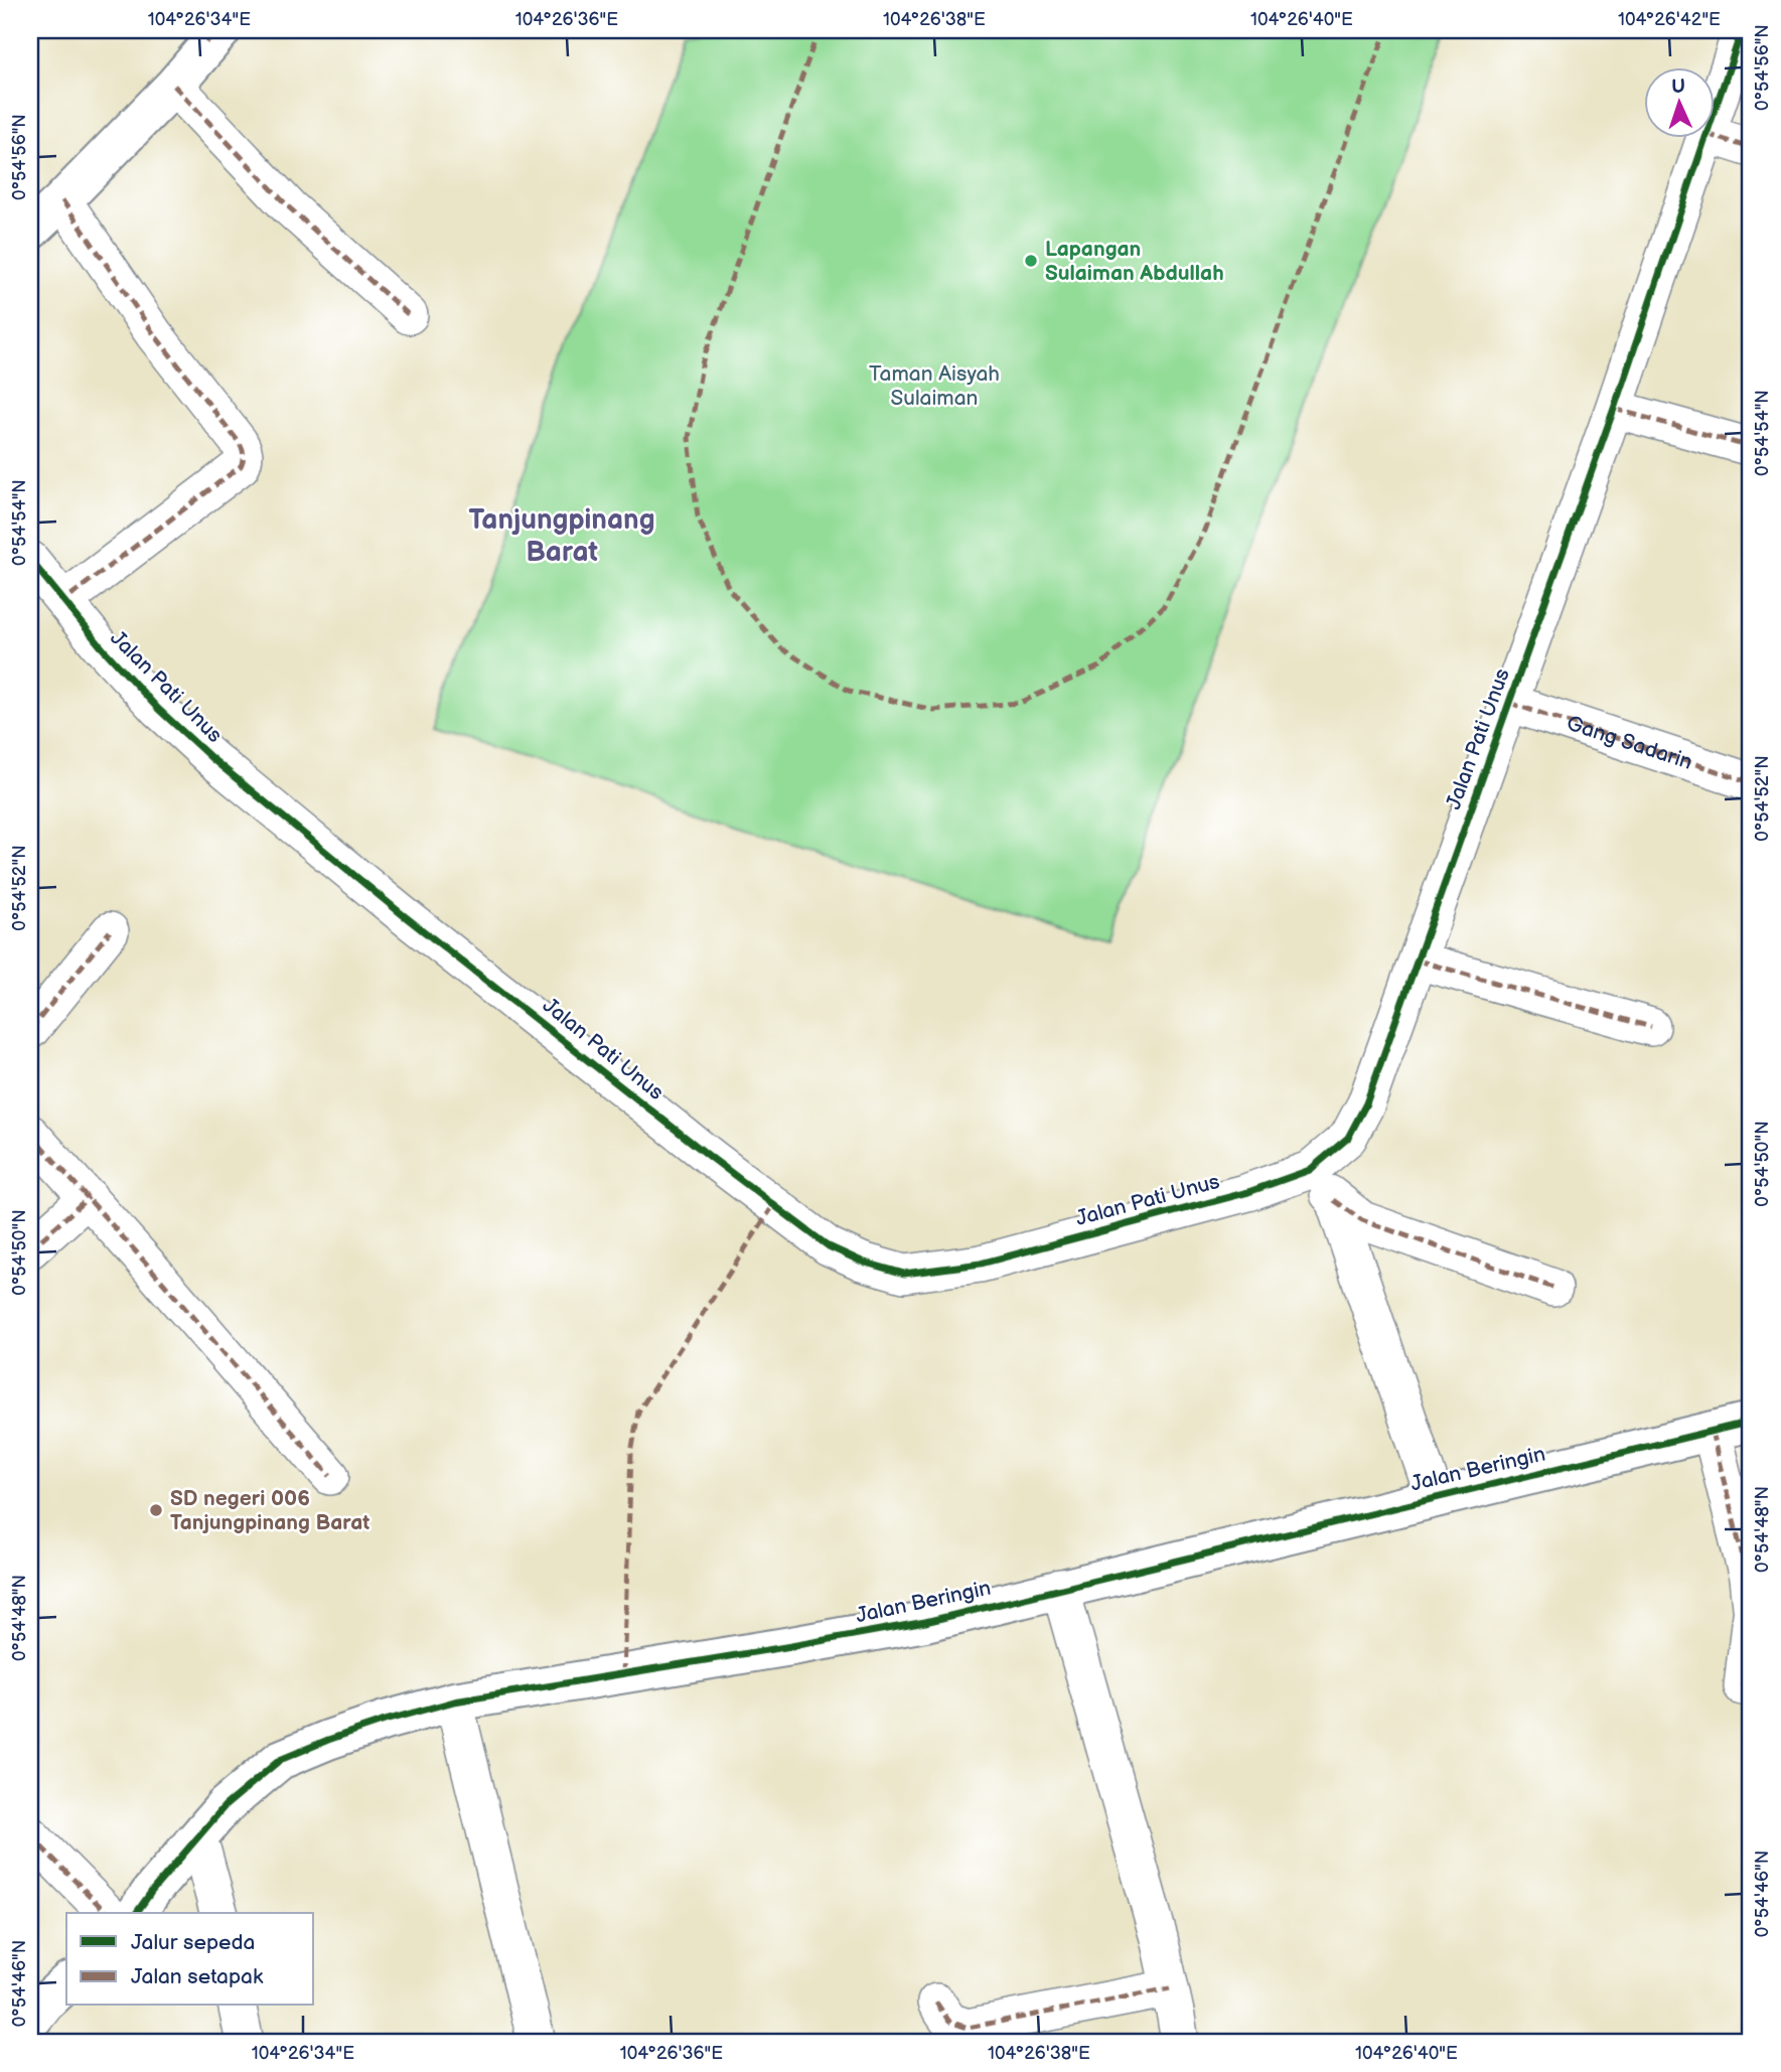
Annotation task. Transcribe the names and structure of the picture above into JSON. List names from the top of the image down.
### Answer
{
  "streets": {
    "street": ["Jalan Pati Unus", "Gang Sadarin", "Jalan Beringin"]
  },
  "crossings": [
    ["Jalan Pati Unus", "Gang Sadarin"]
  ],
  "districts": ["Tanjungpinang Barat"],
  "parks": ["Taman Aisyah Sulaiman"],
  "places": ["Lapangan Sulaiman Abdullah", "SD negeri 006 Tanjungpinang Barat"],
  "legend": ["Jalur sepeda", "Jalan setapak"],
  "north": "top",
  "coordinates": [
    "104°26'34\"E",
    "104°26'36\"E",
    "104°26'38\"E",
    "104°26'40\"E",
    "104°26'42\"E",
    "0°54'56\"N",
    "0°54'54\"N",
    "0°54'52\"N",
    "0°54'50\"N",
    "0°54'48\"N",
    "0°54'46\"N"
  ]
}
